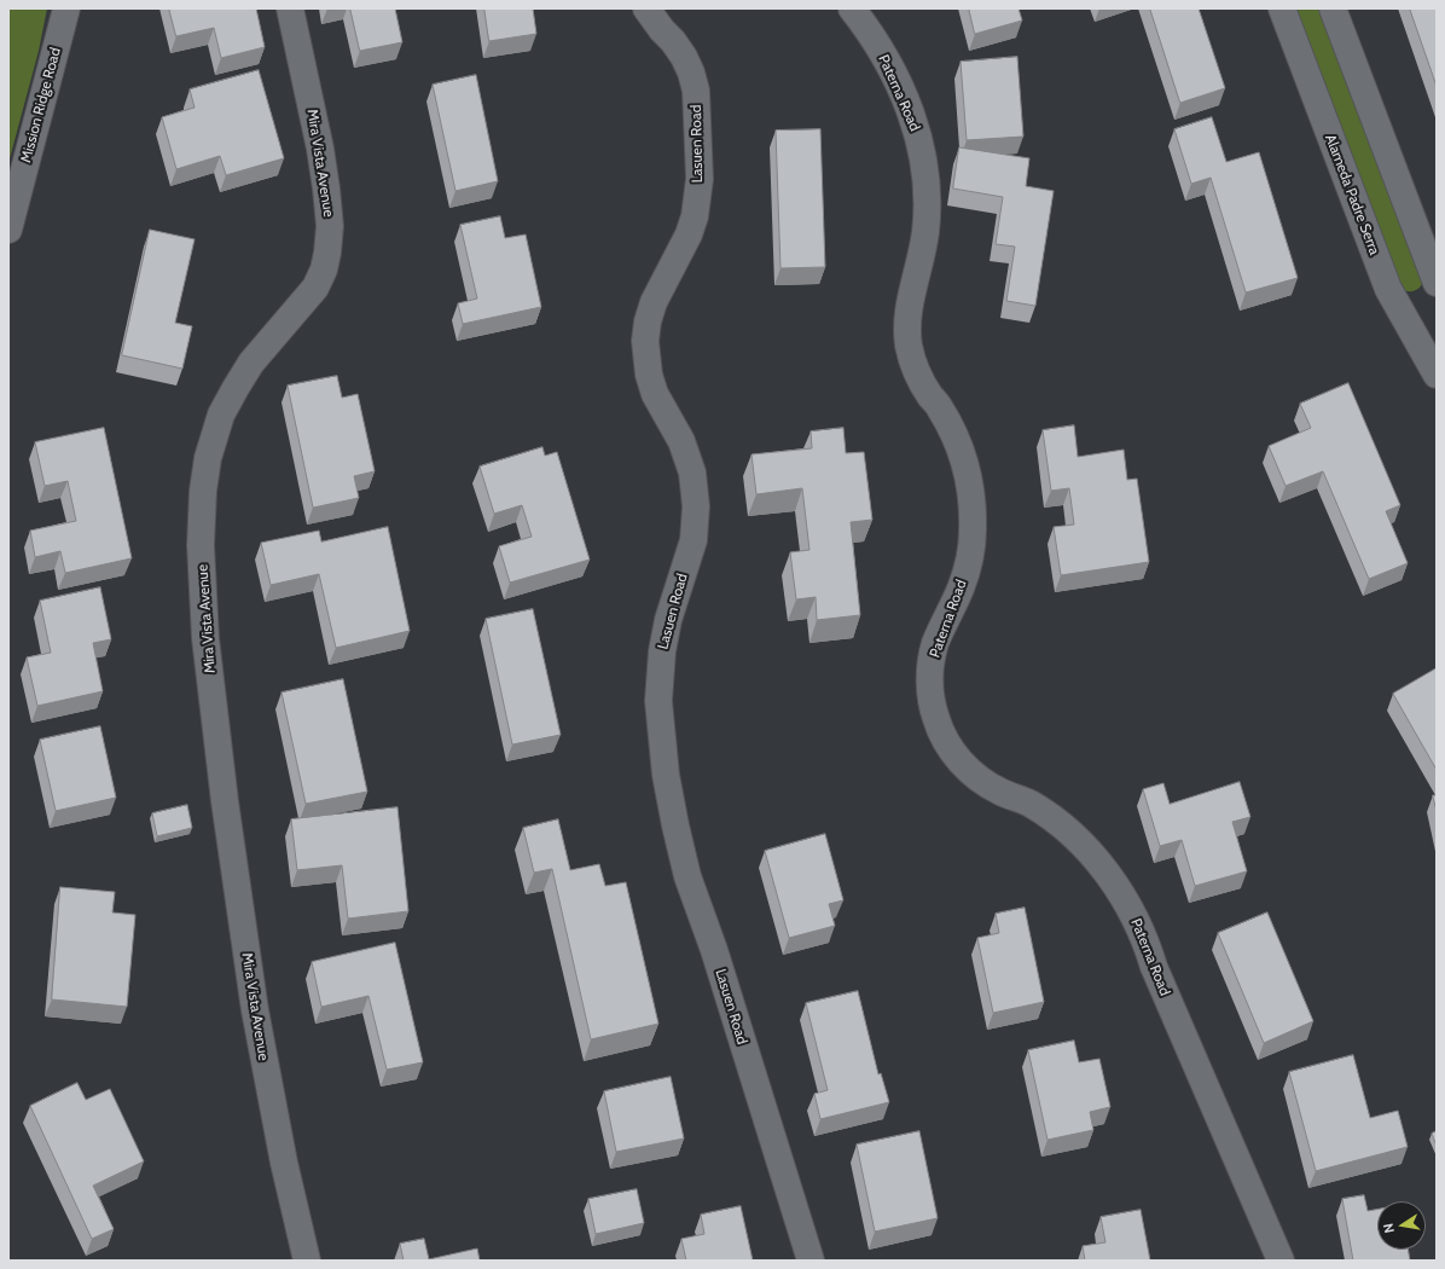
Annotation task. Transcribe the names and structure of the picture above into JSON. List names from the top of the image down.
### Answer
{
  "streets": {
    "street": [
      "Paterna Road",
      "Mission Ridge Road",
      "Lasuen Road",
      "Mira Vista Avenue",
      "Alameda Padre Serra"
    ]
  },
  "north": "left"
}
